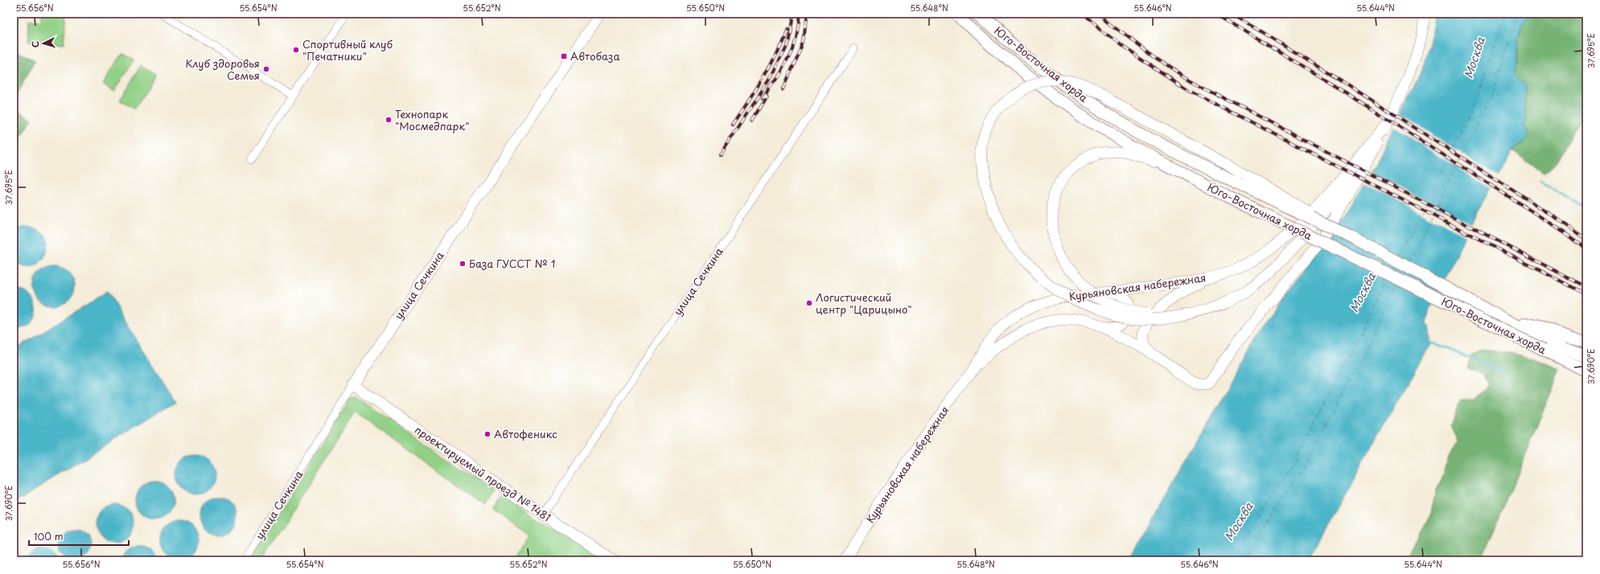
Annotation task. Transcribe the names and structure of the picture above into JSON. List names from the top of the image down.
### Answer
{
  "streets": {
    "main road": ["Юго-Восточная хорда"],
    "street": ["улица Сечкина", "Курьяновская набережная", "проектируемый проезд № 1481"]
  },
  "crossings": [
    ["улица Сечкина", "проектируемый проезд № 1481"]
  ],
  "water": ["Москва"],
  "places": {
    "other": [
      "Спортивный клуб \"Печатники\"",
      "Клуб здоровья Семья",
      "Технопарк \"Мосмедпарк\"",
      "База ГУССТ № 1",
      "Логистический центр \"Царицыно\"",
      "Автофеникс"
    ],
    "transit": ["Автобаза"]
  },
  "scale_bar": "100 m",
  "north": "left",
  "coordinates": [
    "55.656°N",
    "55.654°N",
    "55.652°N",
    "55.650°N",
    "55.648°N",
    "55.646°N",
    "55.644°N",
    "37.695°E",
    "37.690°E"
  ]
}
